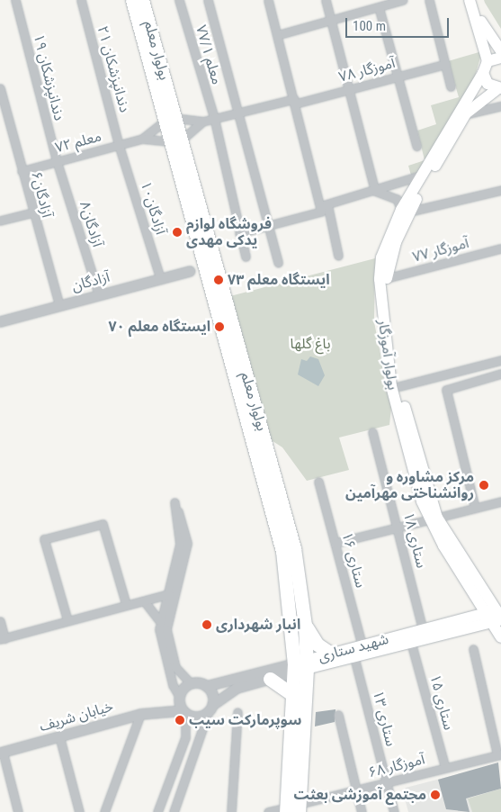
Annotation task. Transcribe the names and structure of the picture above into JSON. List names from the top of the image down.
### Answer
{
  "streets": {
    "main road": ["بولوار معلم", "بولوار آموزگار", "شهید ستاری"],
    "street": [
      "معلم ۷۷/۱",
      "دندانپزشکان ۲۱",
      "آموزگار ۷۸",
      "دندانپزشکان ۱۹",
      "معلم ۷۲",
      "آزادگان۶",
      "آزادگان۱۰",
      "آزادگان۸",
      "۷۷ آموزگار",
      "آزادگان",
      "ستاری ۱۸",
      "ستاری ۱۶",
      "ستاری ۱۵",
      "خیابان شریف",
      "ستاری ۱۳",
      "آموزگار ۶۸"
    ]
  },
  "crossings": [
    ["بولوار معلم", "شهید ستاری"],
    ["بولوار معلم", "آموزگار ۶۸"],
    ["معلم ۷۷/۱", "آموزگار ۷۸"],
    ["دندانپزشکان ۲۱", "معلم ۷۲"],
    ["دندانپزشکان ۲۱", "آزادگان۱۰"],
    ["دندانپزشکان ۱۹", "معلم ۷۲"],
    ["دندانپزشکان ۱۹", "آزادگان۸"],
    ["معلم ۷۲", "آزادگان۶"],
    ["معلم ۷۲", "آزادگان۱۰"],
    ["معلم ۷۲", "آزادگان۸"],
    ["آزادگان۶", "آزادگان"],
    ["آزادگان۱۰", "آزادگان"],
    ["آزادگان۸", "آزادگان"],
    ["۷۷ آموزگار", "بولوار آموزگار"],
    ["بولوار آموزگار", "شهید ستاری"],
    ["ستاری ۱۸", "شهید ستاری"],
    ["ستاری ۱۶", "شهید ستاری"],
    ["شهید ستاری", "ستاری ۱۵"],
    ["شهید ستاری", "خیابان شریف"],
    ["شهید ستاری", "ستاری ۱۳"],
    ["ستاری ۱۵", "آموزگار ۶۸"],
    ["ستاری ۱۳", "آموزگار ۶۸"]
  ],
  "parks": ["باغ گلها"],
  "places": [
    "فروشگاه لوازم یدکی مهدی",
    "ایستگاه معلم ۷۳",
    "ایستگاه معلم ۷۰",
    "مرکز مشاوره و روانشناختی مهرآمین",
    "انبار شهرداری",
    "سوپرمارکت سیب",
    "مجتمع آموزشی بعثت"
  ],
  "scale_bar": "100 m"
}
